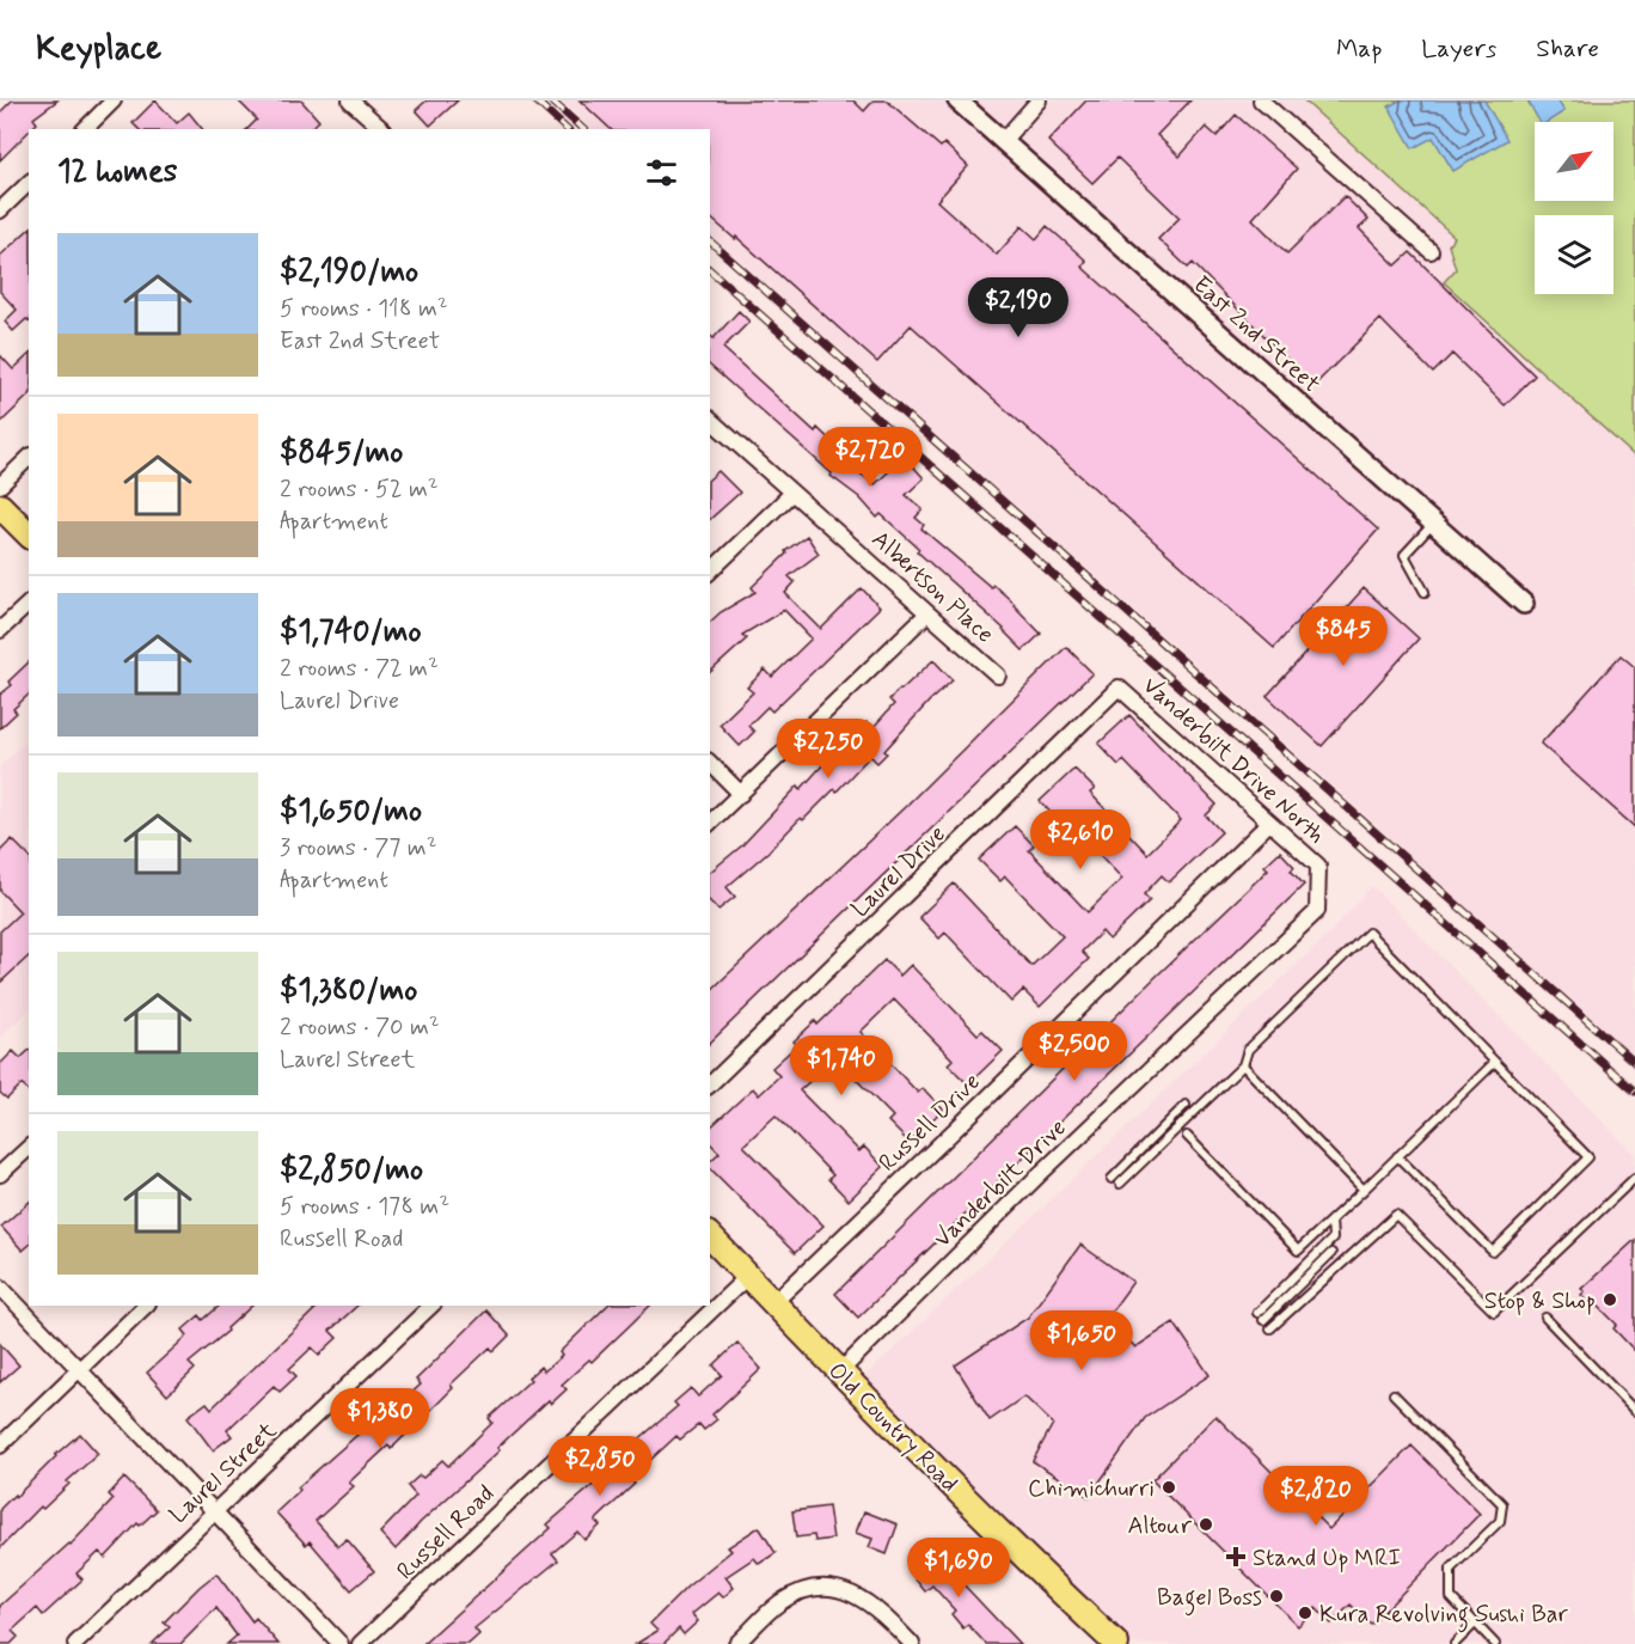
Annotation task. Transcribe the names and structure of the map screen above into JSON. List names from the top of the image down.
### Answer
{
  "streets": {
    "main road": ["Old Country Road"],
    "street": [
      "East 2nd Street",
      "Albertson Place",
      "Vanderbilt Drive North",
      "Laurel Drive",
      "Russell Drive",
      "Vanderbilt Drive",
      "Laurel Street",
      "Russell Road"
    ]
  },
  "crossings": [
    ["Vanderbilt Drive North", "Laurel Drive"],
    ["Vanderbilt Drive North", "Russell Drive"],
    ["Vanderbilt Drive North", "Vanderbilt Drive"],
    ["Russell Drive", "Old Country Road"],
    ["Vanderbilt Drive", "Old Country Road"],
    ["Old Country Road", "Russell Road"]
  ],
  "places": {
    "other": [
      "Stop & Shop",
      "Chimichurri",
      "Altour",
      "Bagel Boss",
      "Kura Revolving Sushi Bar"
    ],
    "health": ["Stand Up MRI"]
  },
  "north": "top right",
  "page": {
    "header": "Keyplace",
    "nav": ["Map", "Layers", "Share"],
    "heading": "12 homes",
    "list": [
      {
        "name": "$2,190/mo",
        "note": "5 rooms · 118 m² · East 2nd Street"
      },
      {
        "name": "$845/mo",
        "note": "2 rooms · 52 m² · Apartment"
      },
      {
        "name": "$1,740/mo",
        "note": "2 rooms · 72 m² · Laurel Drive"
      },
      {
        "name": "$1,650/mo",
        "note": "3 rooms · 77 m² · Apartment"
      },
      {
        "name": "$1,380/mo",
        "note": "2 rooms · 70 m² · Laurel Street"
      },
      {
        "name": "$2,850/mo",
        "note": "5 rooms · 178 m² · Russell Road"
      }
    ],
    "price": [
      "$2,190",
      "$2,720",
      "$845",
      "$2,250",
      "$2,610",
      "$2,500",
      "$1,740",
      "$1,650",
      "$1,380",
      "$2,850",
      "$2,820",
      "$1,690"
    ]
  }
}
